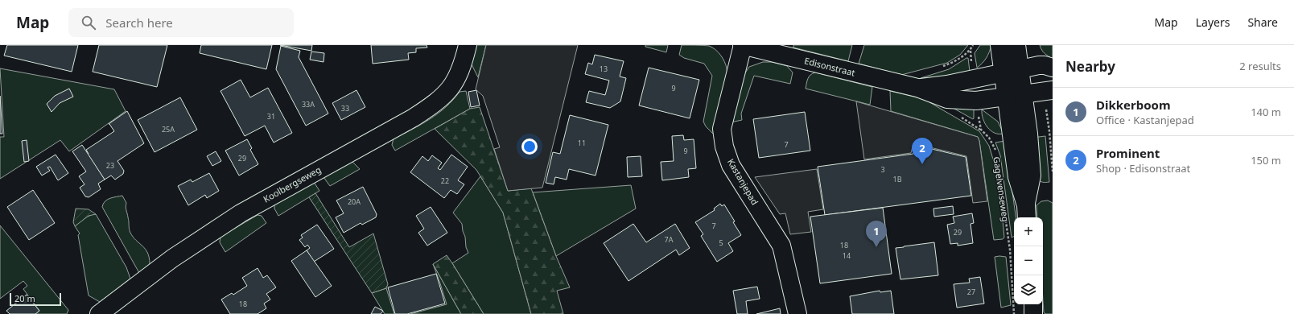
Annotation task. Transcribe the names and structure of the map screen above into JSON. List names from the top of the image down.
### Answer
{
  "streets": {
    "street": [
      "Edisonstraat",
      "Kastanjepad",
      "Koolbergseweg",
      "Gagelvenseweg"
    ]
  },
  "crossings": [
    ["Edisonstraat", "Kastanjepad"],
    ["Edisonstraat", "Gagelvenseweg"]
  ],
  "house_numbers": [
    "13",
    "9",
    "33A",
    "33",
    "31",
    "25A",
    "11",
    "7",
    "9",
    "29",
    "23",
    "3",
    "1B",
    "22",
    "20A",
    "7",
    "29",
    "7A",
    "5",
    "18",
    "14",
    "27",
    "18"
  ],
  "scale_bar": "20 m",
  "page": {
    "header": "Map",
    "search": "Search here",
    "nav": ["Map", "Layers", "Share"],
    "heading": ["Nearby", "2 results"],
    "list": [
      {
        "mark": "1",
        "name": "Dikkerboom",
        "note": "Office · Kastanjepad",
        "value": "140 m"
      },
      {
        "mark": "2",
        "name": "Prominent",
        "note": "Shop · Edisonstraat",
        "value": "150 m"
      }
    ],
    "pins": ["2", "1"],
    "map_buttons": ["+", "−"],
    "scale": "20 m"
  }
}
